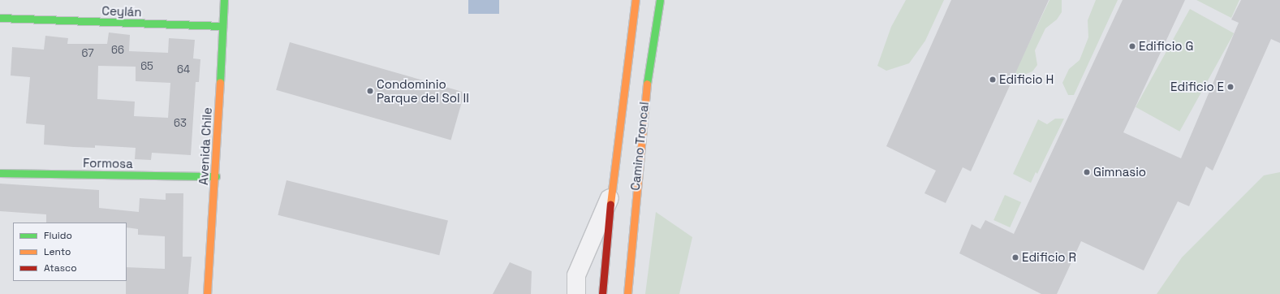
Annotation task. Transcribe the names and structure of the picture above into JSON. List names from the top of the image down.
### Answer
{
  "streets": {
    "street": [
      "Ceylán",
      "Avenida Chile",
      "Camino Troncal",
      "Formosa"
    ]
  },
  "crossings": [
    ["Ceylán", "Avenida Chile"],
    ["Avenida Chile", "Formosa"]
  ],
  "places": [
    "Edificio G",
    "Edificio H",
    "Edificio E",
    "Condominio Parque del Sol II",
    "Gimnasio",
    "Edificio R"
  ],
  "house_numbers": [
    "66",
    "67",
    "65",
    "64",
    "63"
  ],
  "legend": ["Fluido", "Lento", "Atasco"]
}
